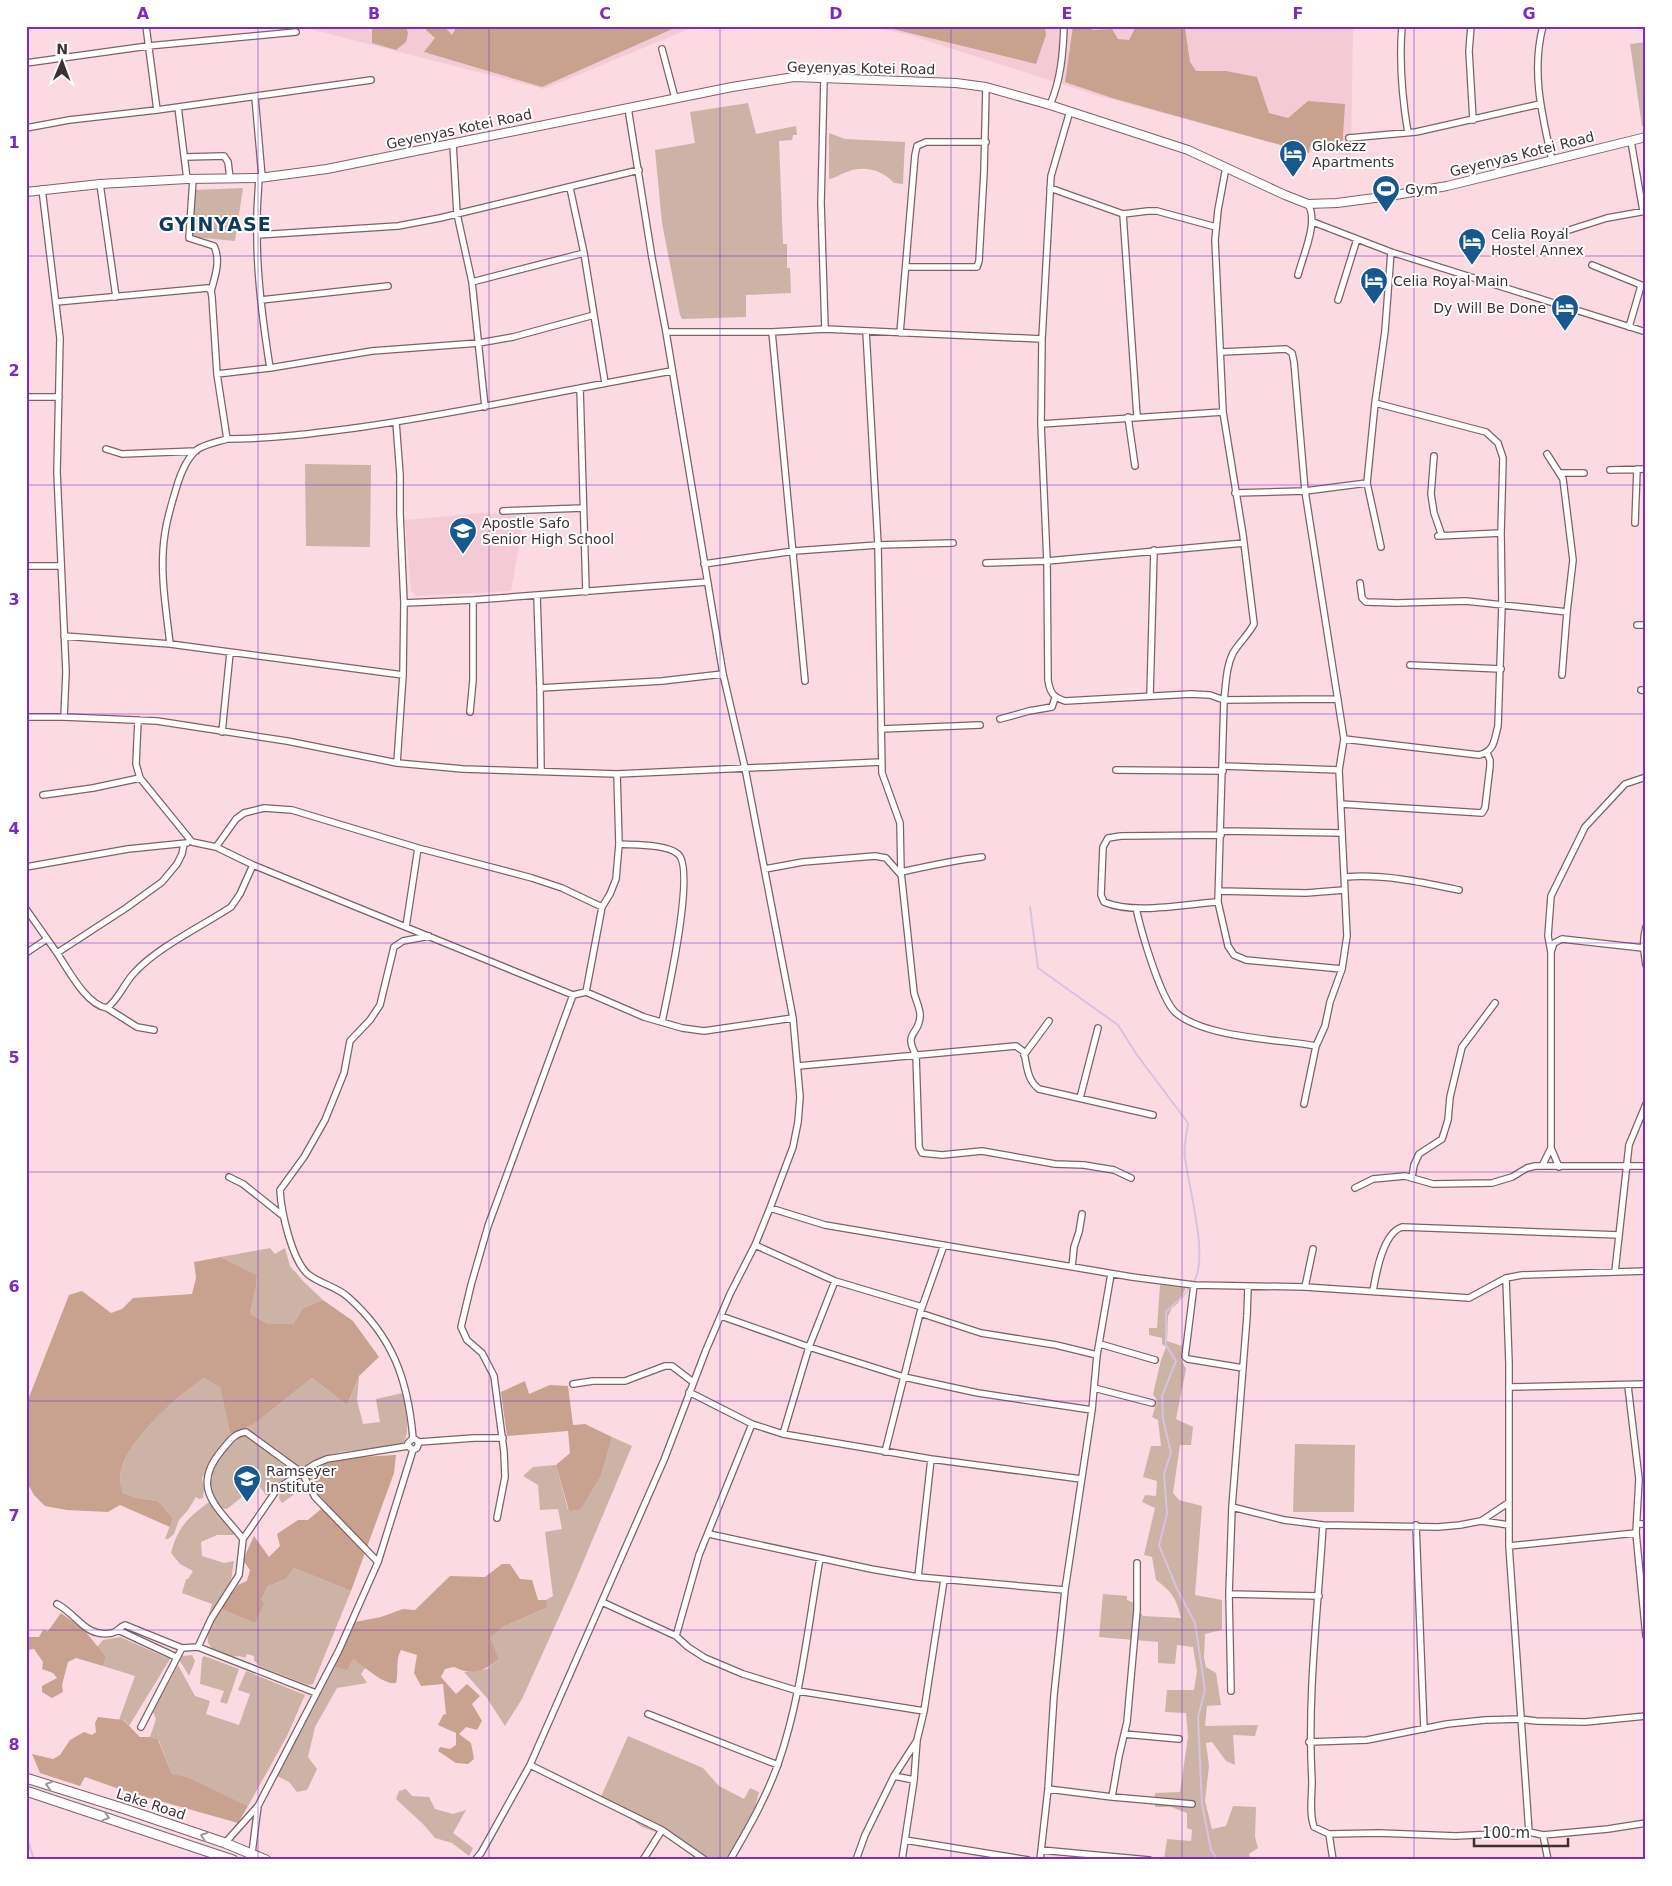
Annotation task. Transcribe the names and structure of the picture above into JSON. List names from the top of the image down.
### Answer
{
  "streets": {
    "main road": ["Lake Road"],
    "street": ["Geyenyas Kotei Road"]
  },
  "districts": ["GYINYASE"],
  "places": {
    "hotel": [
      "Glokezz Apartments",
      "Celia Royal Hostel Annex",
      "Celia Royal Main",
      "Dy Will Be Done"
    ],
    "sports": ["Gym"],
    "school or university": ["Apostle Safo Senior High School", "Ramseyer Institute"]
  },
  "scale_bar": "100 m",
  "north": "top",
  "grid": {
    "columns": [
      "A",
      "B",
      "C",
      "D",
      "E",
      "F",
      "G"
    ],
    "rows": [
      "1",
      "2",
      "3",
      "4",
      "5",
      "6",
      "7",
      "8"
    ]
  }
}
